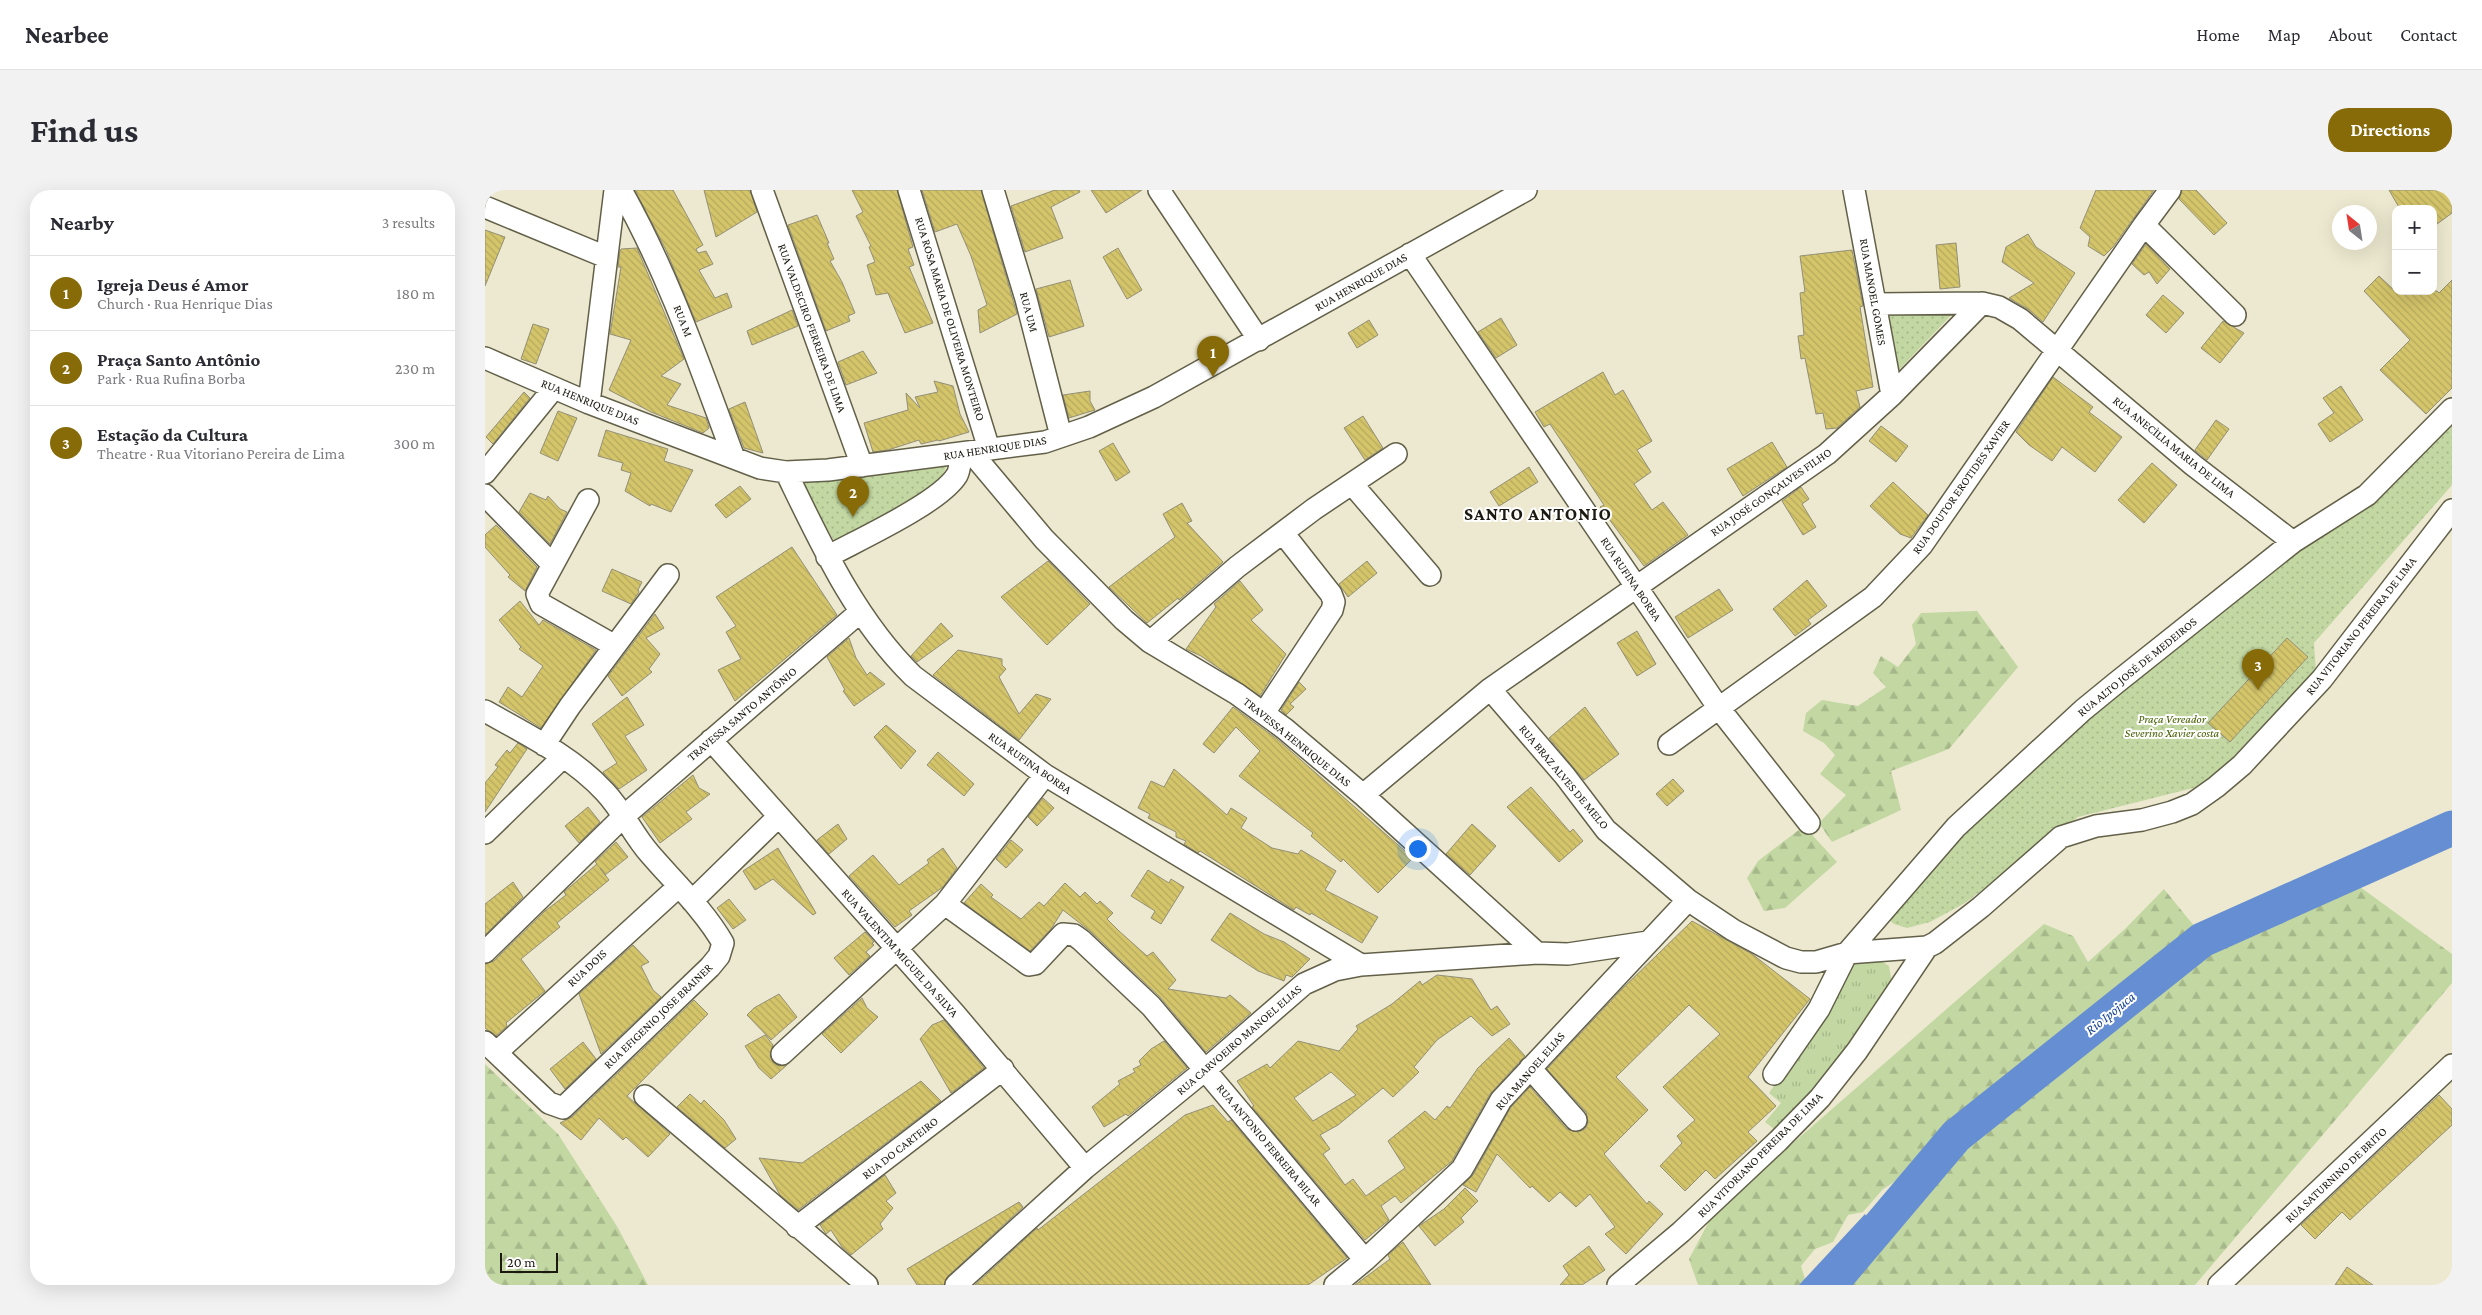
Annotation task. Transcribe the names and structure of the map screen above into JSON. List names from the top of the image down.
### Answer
{
  "streets": {
    "street": [
      "RUA HENRIQUE DIAS",
      "RUA MANOEL GOMES",
      "RUA UM",
      "RUA ROSA MARIA DE OLIVEIRA MONTEIRO",
      "RUA M",
      "RUA VALDECIRO FERREIRA DE LIMA",
      "RUA ANECÌLIA MARIA DE LIMA",
      "RUA DOUTOR EROTIDES XAVIER",
      "RUA JOSÉ GONÇALVES FILHO",
      "RUA RUFINA BORBA",
      "RUA VITORIANO PEREIRA DE LIMA",
      "RUA ALTO JOSÉ DE MEDEIROS",
      "TRAVESSA SANTO ANTÔNIO",
      "TRAVESSA HENRIQUE DIAS",
      "RUA BRAZ ALVES DE MELO",
      "RUA VALENTIM MIGUEL DA SILVA",
      "RUA DOIS",
      "RUA EFIGENIO JOSE BRAINER",
      "RUA CARVOEIRO MANOEL ELIAS",
      "RUA MANOEL ELIAS",
      "RUA ANTONIO FERREIRA BILAR",
      "RUA DO CARTEIRO",
      "RUA SATURNINO DE BRITO"
    ]
  },
  "crossings": [
    ["RUA HENRIQUE DIAS", "RUA UM"],
    ["RUA HENRIQUE DIAS", "RUA ROSA MARIA DE OLIVEIRA MONTEIRO"],
    ["RUA HENRIQUE DIAS", "RUA M"],
    ["RUA HENRIQUE DIAS", "RUA VALDECIRO FERREIRA DE LIMA"],
    ["RUA HENRIQUE DIAS", "RUA RUFINA BORBA"],
    ["RUA HENRIQUE DIAS", "TRAVESSA HENRIQUE DIAS"],
    ["RUA MANOEL GOMES", "RUA ANECÌLIA MARIA DE LIMA"],
    ["RUA MANOEL GOMES", "RUA JOSÉ GONÇALVES FILHO"],
    ["RUA ROSA MARIA DE OLIVEIRA MONTEIRO", "TRAVESSA HENRIQUE DIAS"],
    ["RUA ANECÌLIA MARIA DE LIMA", "RUA DOUTOR EROTIDES XAVIER"],
    ["RUA ANECÌLIA MARIA DE LIMA", "RUA JOSÉ GONÇALVES FILHO"],
    ["RUA ANECÌLIA MARIA DE LIMA", "RUA ALTO JOSÉ DE MEDEIROS"],
    ["RUA DOUTOR EROTIDES XAVIER", "RUA RUFINA BORBA"],
    ["RUA JOSÉ GONÇALVES FILHO", "RUA RUFINA BORBA"],
    ["RUA JOSÉ GONÇALVES FILHO", "TRAVESSA HENRIQUE DIAS"],
    ["RUA JOSÉ GONÇALVES FILHO", "RUA BRAZ ALVES DE MELO"],
    ["RUA RUFINA BORBA", "TRAVESSA SANTO ANTÔNIO"],
    ["RUA RUFINA BORBA", "RUA CARVOEIRO MANOEL ELIAS"],
    ["RUA VITORIANO PEREIRA DE LIMA", "RUA BRAZ ALVES DE MELO"],
    ["RUA ALTO JOSÉ DE MEDEIROS", "RUA BRAZ ALVES DE MELO"],
    ["TRAVESSA SANTO ANTÔNIO", "RUA VALENTIM MIGUEL DA SILVA"],
    ["TRAVESSA HENRIQUE DIAS", "RUA CARVOEIRO MANOEL ELIAS"],
    ["RUA BRAZ ALVES DE MELO", "RUA MANOEL ELIAS"],
    ["RUA VALENTIM MIGUEL DA SILVA", "RUA DOIS"],
    ["RUA VALENTIM MIGUEL DA SILVA", "RUA CARVOEIRO MANOEL ELIAS"],
    ["RUA VALENTIM MIGUEL DA SILVA", "RUA DO CARTEIRO"],
    ["RUA DOIS", "RUA EFIGENIO JOSE BRAINER"],
    ["RUA CARVOEIRO MANOEL ELIAS", "RUA MANOEL ELIAS"],
    ["RUA CARVOEIRO MANOEL ELIAS", "RUA ANTONIO FERREIRA BILAR"],
    ["RUA MANOEL ELIAS", "RUA ANTONIO FERREIRA BILAR"]
  ],
  "districts": ["SANTO ANTONIO"],
  "water": ["Rio Ipojuca"],
  "parks": ["Praça Vereador Severino Xavier costa"],
  "scale_bar": "20 m",
  "north": "top left",
  "page": {
    "header": "Nearbee",
    "nav": [
      "Home",
      "Map",
      "About",
      "Contact"
    ],
    "buttons": "Directions",
    "title": "Find us",
    "heading": ["Nearby", "3 results"],
    "map_buttons": ["+", "−"],
    "list": [
      {
        "mark": "1",
        "name": "Igreja Deus é Amor",
        "note": "Church · Rua Henrique Dias",
        "value": "180 m"
      },
      {
        "mark": "2",
        "name": "Praça Santo Antônio",
        "note": "Park · Rua Rufina Borba",
        "value": "230 m"
      },
      {
        "mark": "3",
        "name": "Estação da Cultura",
        "note": "Theatre · Rua Vitoriano Pereira de Lima",
        "value": "300 m"
      }
    ],
    "pins": ["1", "2", "3"],
    "scale": "20 m"
  }
}
